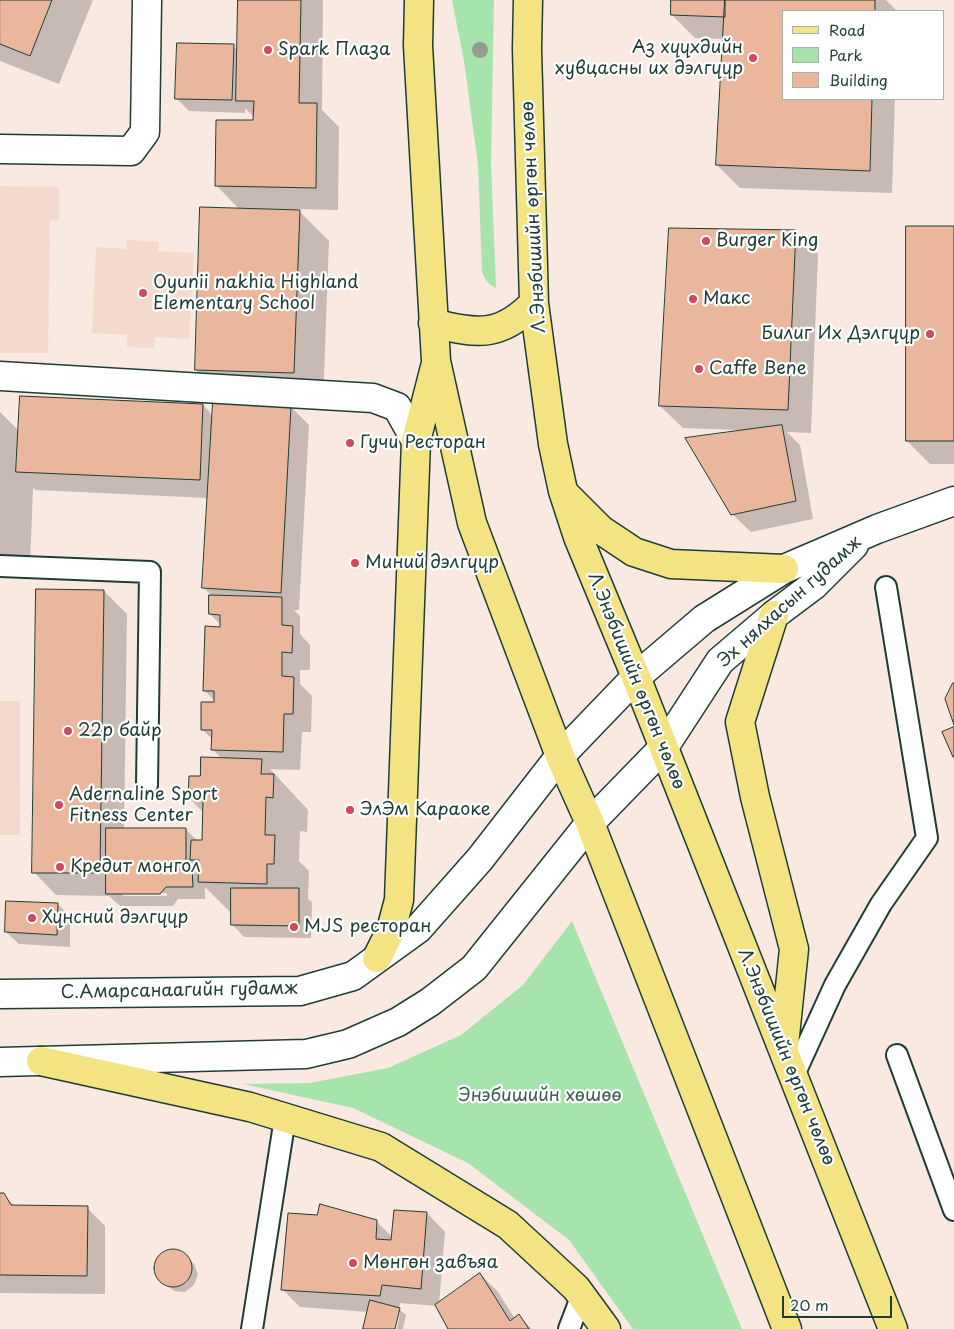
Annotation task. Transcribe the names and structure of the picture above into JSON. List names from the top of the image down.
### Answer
{
  "streets": {
    "main road": ["Л.Энэбишийн өргөн чөлөө", "Эх нялхасын гудамж", "С.Амарсанаагийн гудамж"]
  },
  "crossings": [
    ["Л.Энэбишийн өргөн чөлөө", "Эх нялхасын гудамж"],
    ["Эх нялхасын гудамж", "С.Амарсанаагийн гудамж"]
  ],
  "parks": ["Энэбишийн хөшөө"],
  "places": [
    "Spark Плаза",
    "Аз хүүхдийн хувцасны их дэлгүүр",
    "Burger King",
    "Oyunii nakhia Highland Elementary School",
    "Макс",
    "Билиг Их Дэлгүүр",
    "Caffe Bene",
    "Гучи Ресторан",
    "Миний дэлгүүр",
    "22р байр",
    "Adernaline Sport Fitness Center",
    "ЭлЭм Караоке",
    "Кредит монгол",
    "Хүнсний дэлгүүр",
    "MJS ресторан",
    "Мөнгөн завъяа"
  ],
  "legend": ["Road", "Park", "Building"],
  "scale_bar": "20 m"
}
